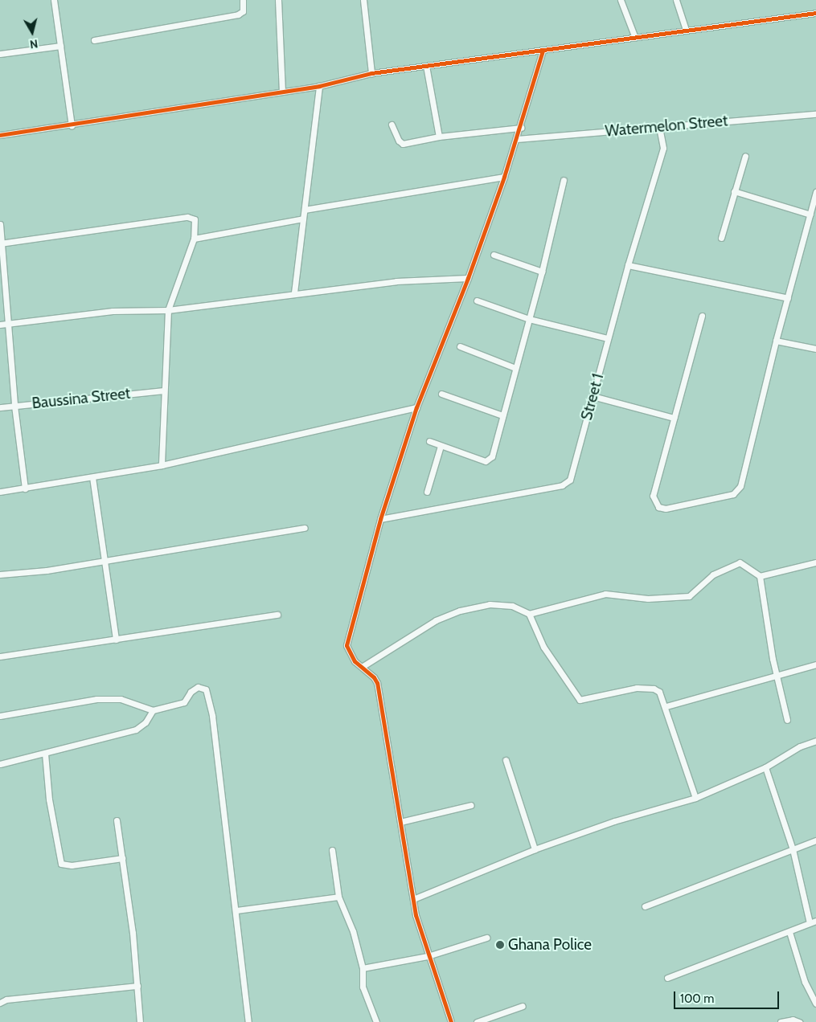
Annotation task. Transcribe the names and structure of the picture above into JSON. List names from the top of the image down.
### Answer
{
  "streets": {
    "street": ["Watermelon Street", "Street 1", "Baussina Street"]
  },
  "crossings": [
    ["Watermelon Street", "Street 1"]
  ],
  "places": ["Ghana Police"],
  "scale_bar": "100 m",
  "north": "bottom"
}
